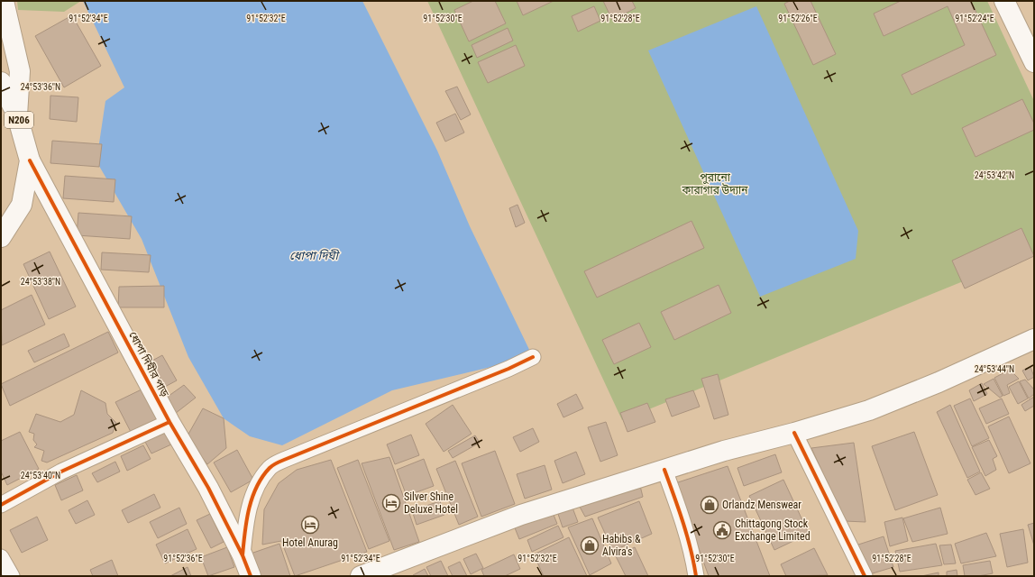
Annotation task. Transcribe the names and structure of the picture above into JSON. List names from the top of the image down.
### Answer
{
  "streets": {
    "main road": ["N206", "ধোপা দিঘীর পাড়"]
  },
  "crossings": [
    ["N206", "ধোপা দিঘীর পাড়"]
  ],
  "water": ["ধোপা দিঘী"],
  "parks": ["পুরানো কারাগার উদ্যান"],
  "places": {
    "hotel": ["Silver Shine Deluxe Hotel", "Hotel Anurag"],
    "shop": ["Orlandz Menswear", "Habibs & Alvira's"],
    "public building": ["Chittagong Stock Exchange Limited"]
  },
  "coordinates": [
    "91°52'34\"E",
    "91°52'30\"E",
    "91°52'28\"E",
    "91°52'26\"E",
    "91°52'24\"E",
    "91°52'32\"E",
    "24°53'36\"N",
    "24°53'42\"N",
    "24°53'38\"N",
    "24°53'44\"N",
    "24°53'40\"N",
    "91°52'36\"E"
  ]
}
